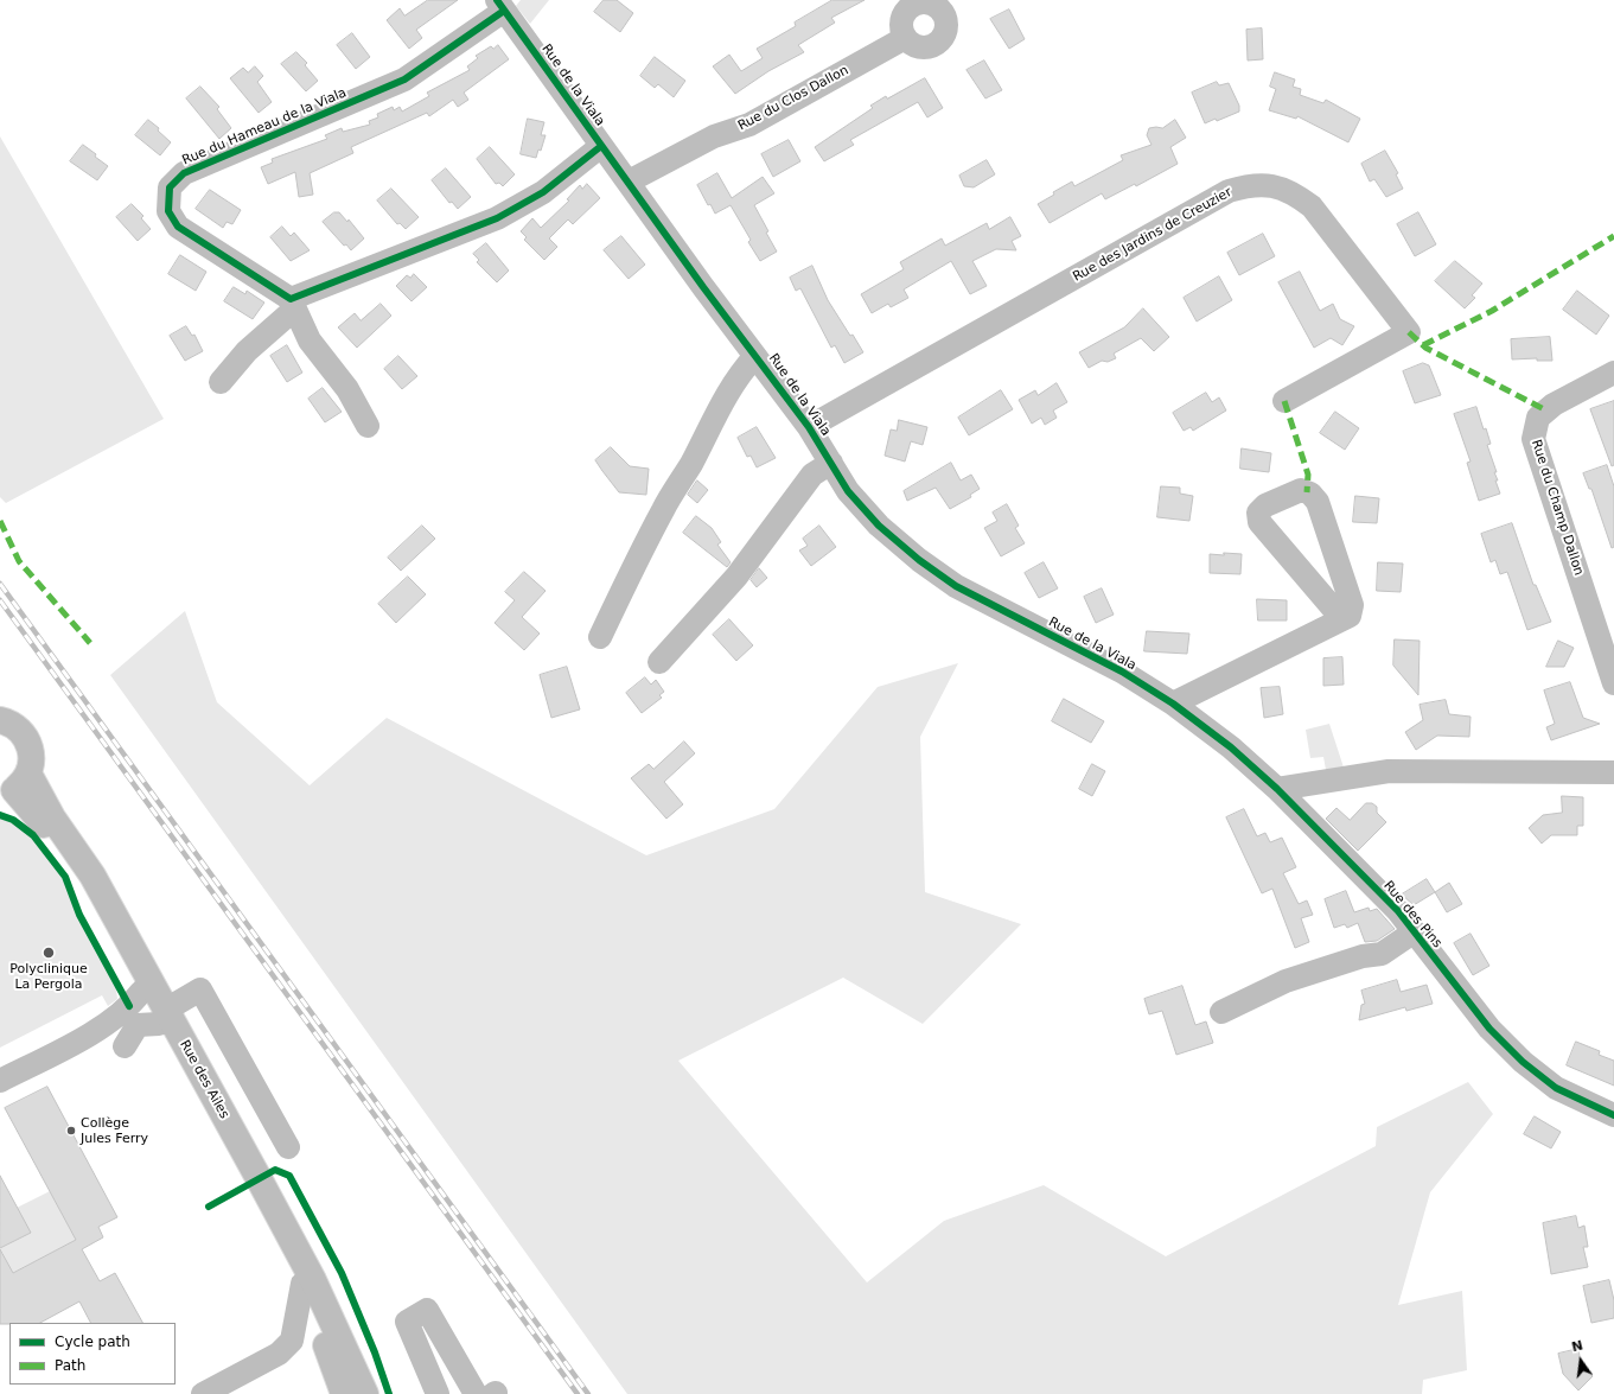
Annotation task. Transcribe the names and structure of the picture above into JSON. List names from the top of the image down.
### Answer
{
  "streets": {
    "main road": ["Rue des Ailes"],
    "street": [
      "Rue de la Viala",
      "Rue du Clos Dallon",
      "Rue du Hameau de la Viala",
      "Rue des Jardins de Creuzier",
      "Rue du Champ Dallon",
      "Rue des Pins"
    ]
  },
  "crossings": [
    ["Rue de la Viala", "Rue du Clos Dallon"],
    ["Rue de la Viala", "Rue du Hameau de la Viala"],
    ["Rue de la Viala", "Rue des Jardins de Creuzier"],
    ["Rue de la Viala", "Rue des Pins"]
  ],
  "places": ["Polyclinique La Pergola", "Collège Jules Ferry"],
  "legend": ["Cycle path", "Path"],
  "north": "top"
}
